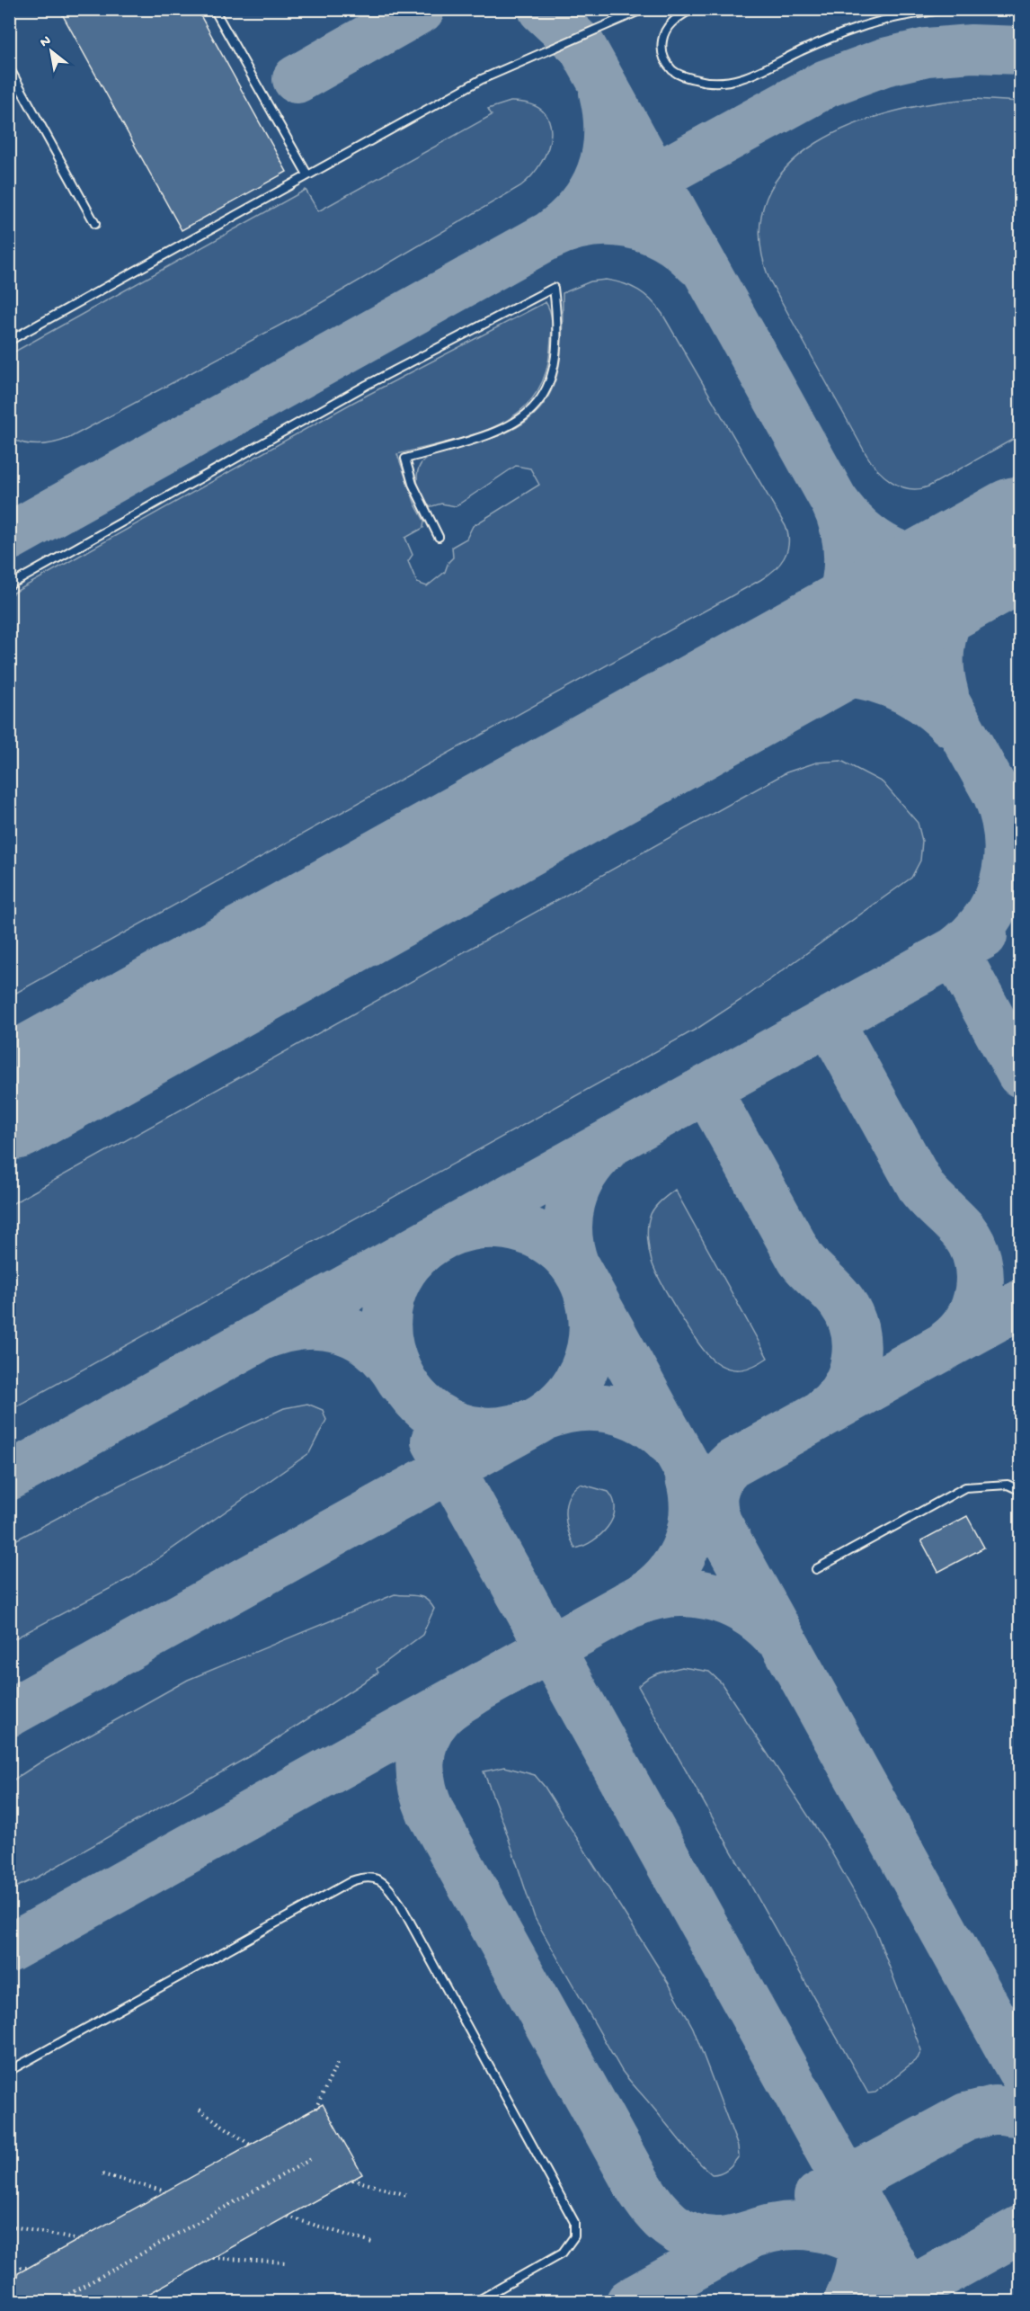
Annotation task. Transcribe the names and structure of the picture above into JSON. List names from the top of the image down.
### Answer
{
  "north": "top left"
}
